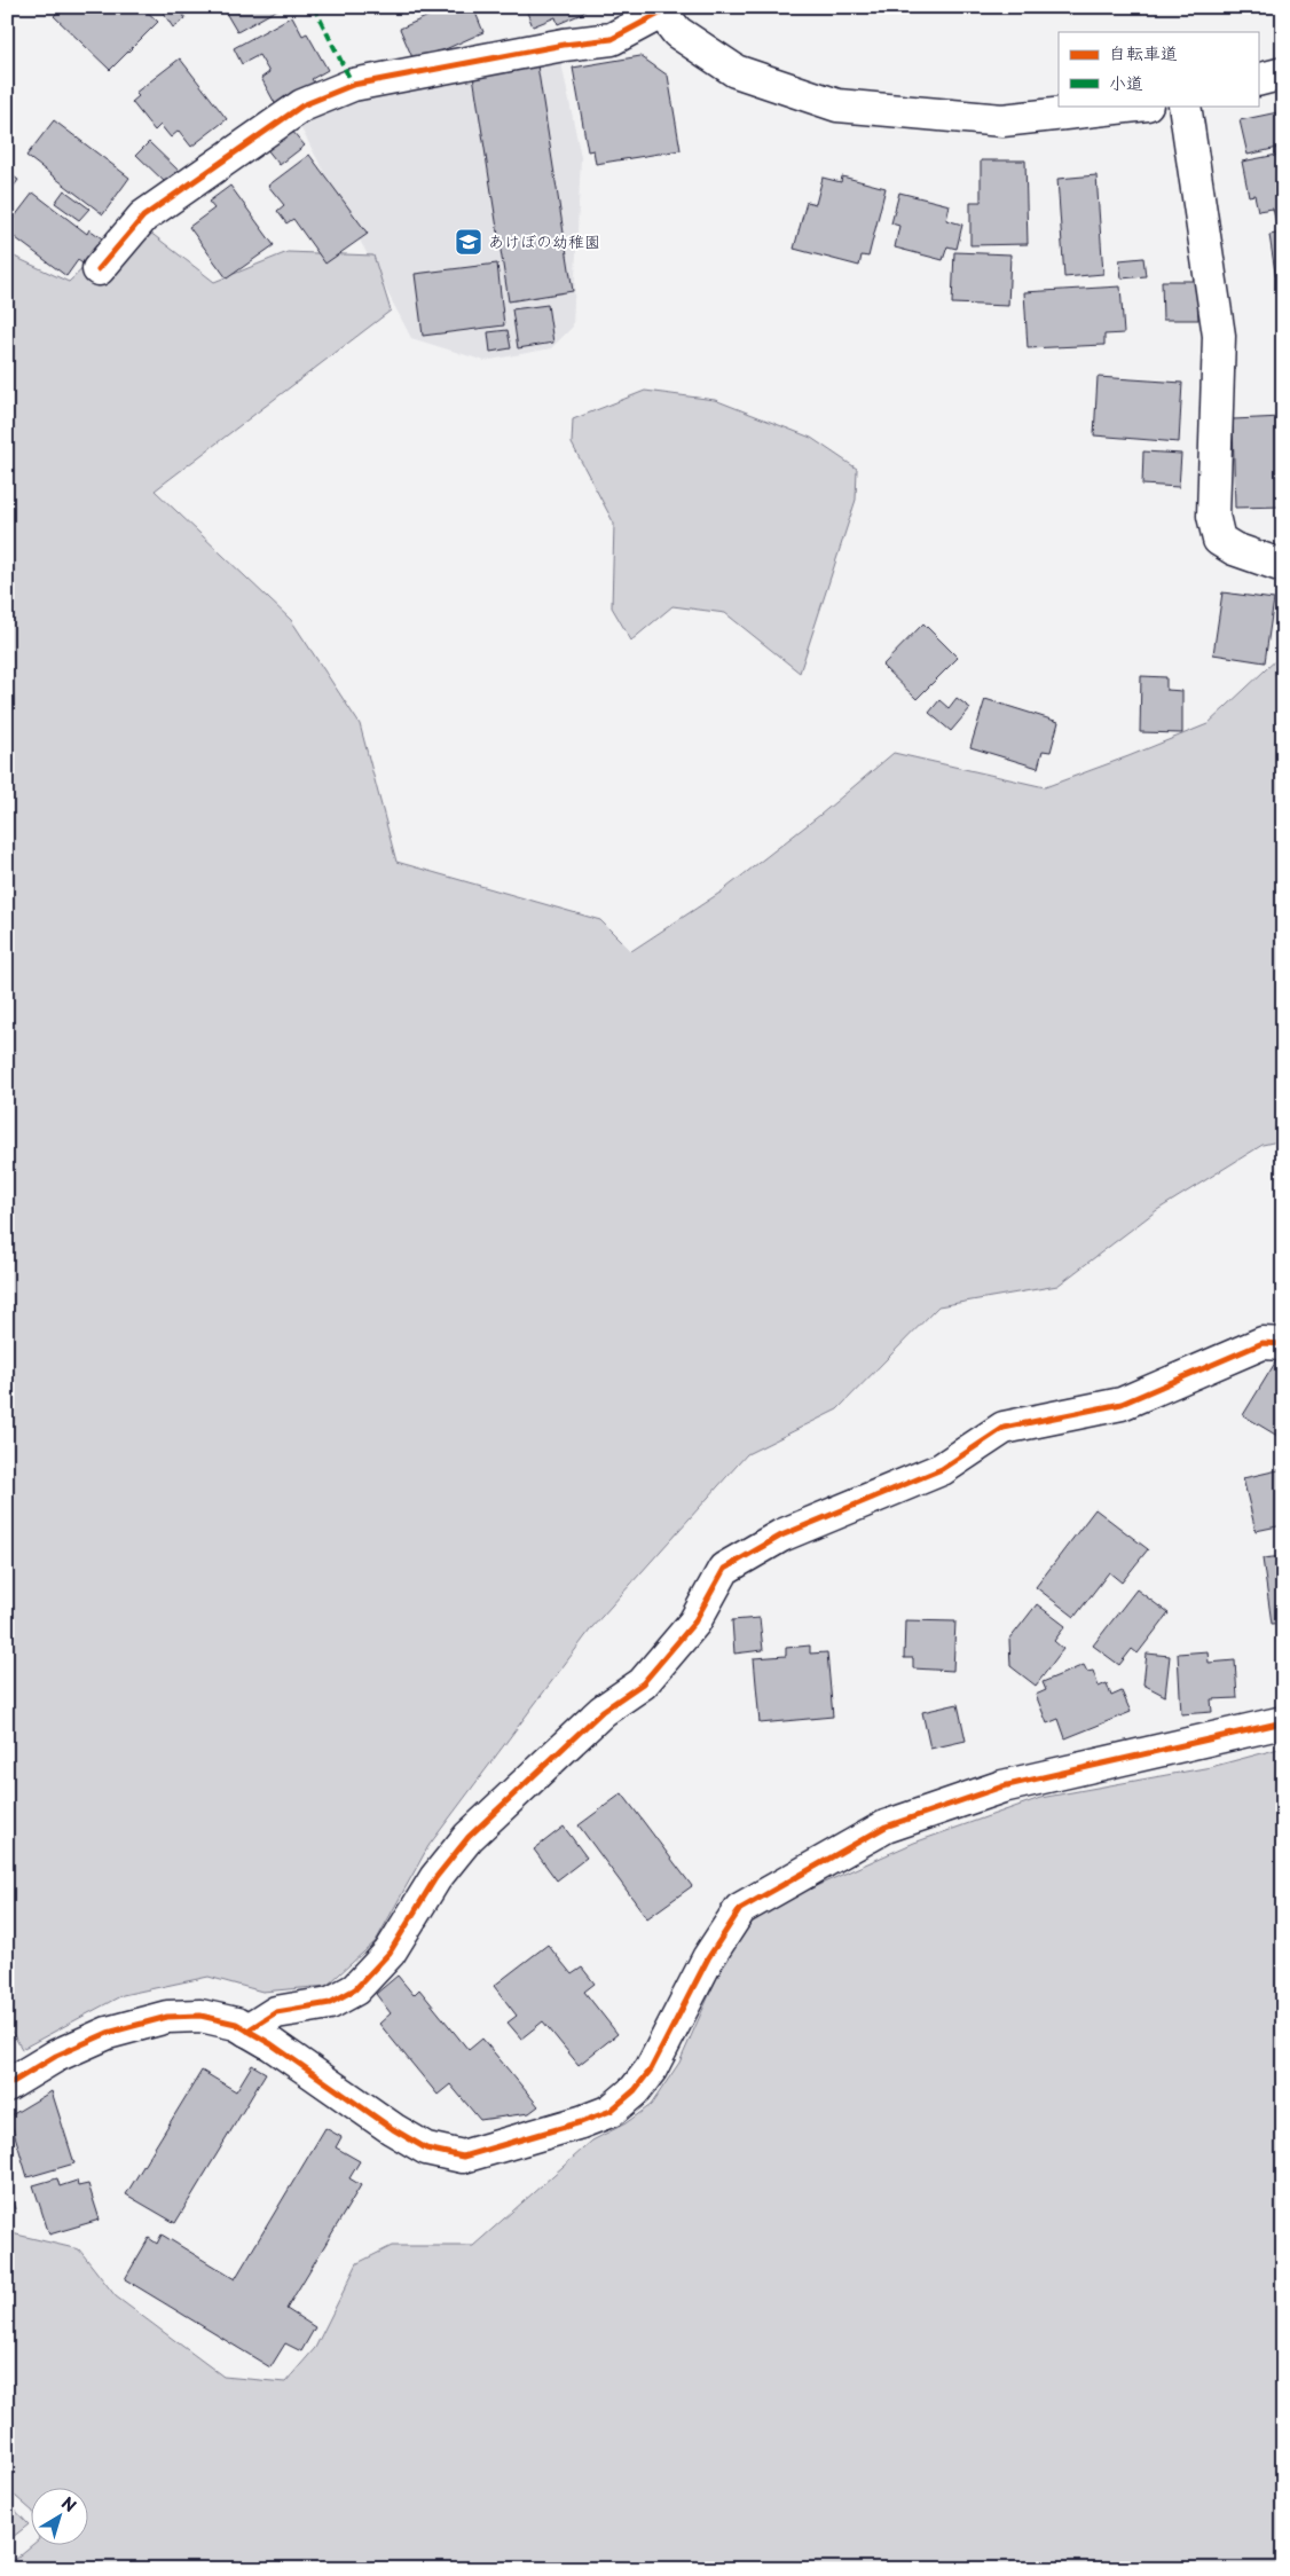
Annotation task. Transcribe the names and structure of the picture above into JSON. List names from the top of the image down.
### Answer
{
  "places": {
    "school or university": ["あけぼの幼稚園"]
  },
  "legend": ["自転車道", "小道"],
  "north": "top right"
}
